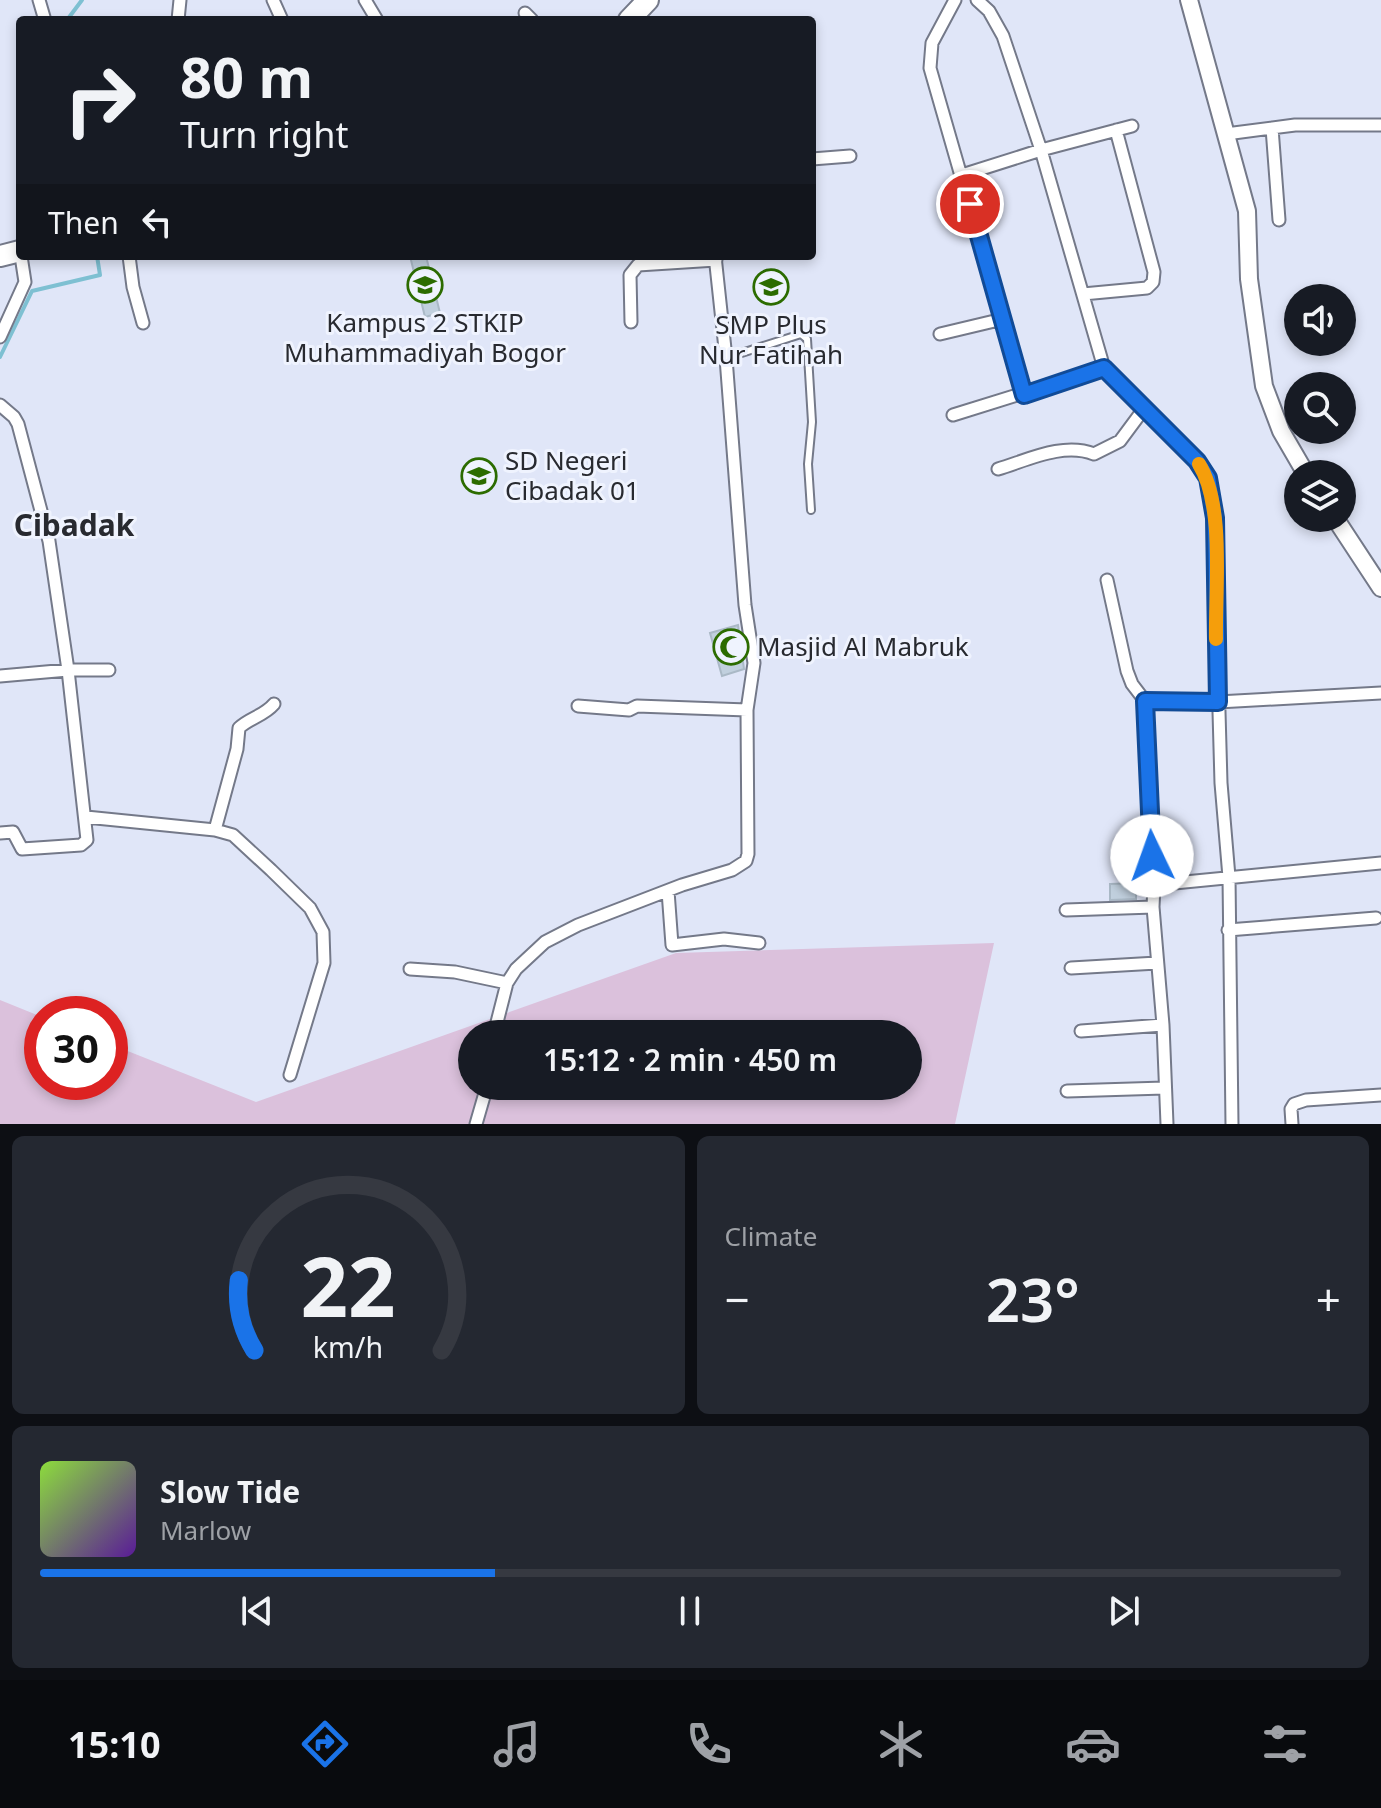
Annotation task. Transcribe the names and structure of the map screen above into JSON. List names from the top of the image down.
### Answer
{
  "districts": ["Cibadak"],
  "places": {
    "school or university": ["Kampus 2 STKIP Muhammadiyah Bogor", "SMP Plus Nur Fatihah", "SD Negeri Cibadak 01"],
    "mosque": ["Masjid Al Mabruk"]
  },
  "page": {
    "turn": ["80 m", "Turn right"],
    "then": "Then",
    "limit": "30",
    "trip": "15:12 · 2 min · 450 m",
    "tile": "Climate",
    "heat": ["−", "23°", "+"],
    "song": ["Slow Tide", "Marlow"],
    "tabs": "15:10",
    "gauge": ["22", "km/h"]
  }
}
